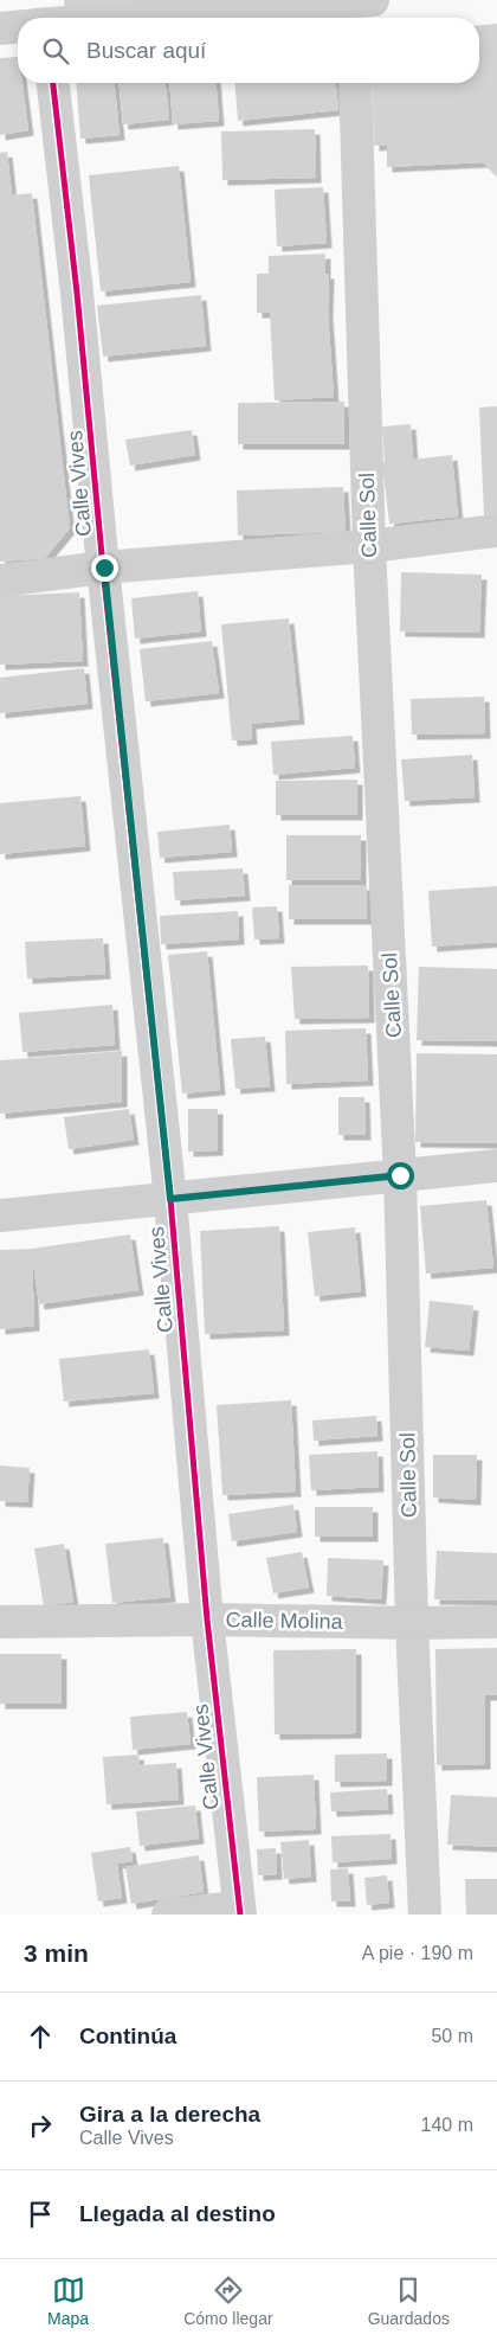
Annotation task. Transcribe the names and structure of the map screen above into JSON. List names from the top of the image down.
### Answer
{
  "streets": {
    "street": ["Calle Vives", "Calle Sol", "Calle Molina"]
  },
  "crossings": [
    ["Calle Vives", "Calle Molina"],
    ["Calle Sol", "Calle Molina"]
  ],
  "page": {
    "search": "Buscar aquí",
    "heading": ["3 min", "A pie · 190 m"],
    "list": [
      ["Continúa", "50 m"],
      ["Gira a la derecha", "Calle Vives", "140 m"],
      "Llegada al destino"
    ],
    "nav": ["Mapa", "Cómo llegar", "Guardados"]
  }
}
